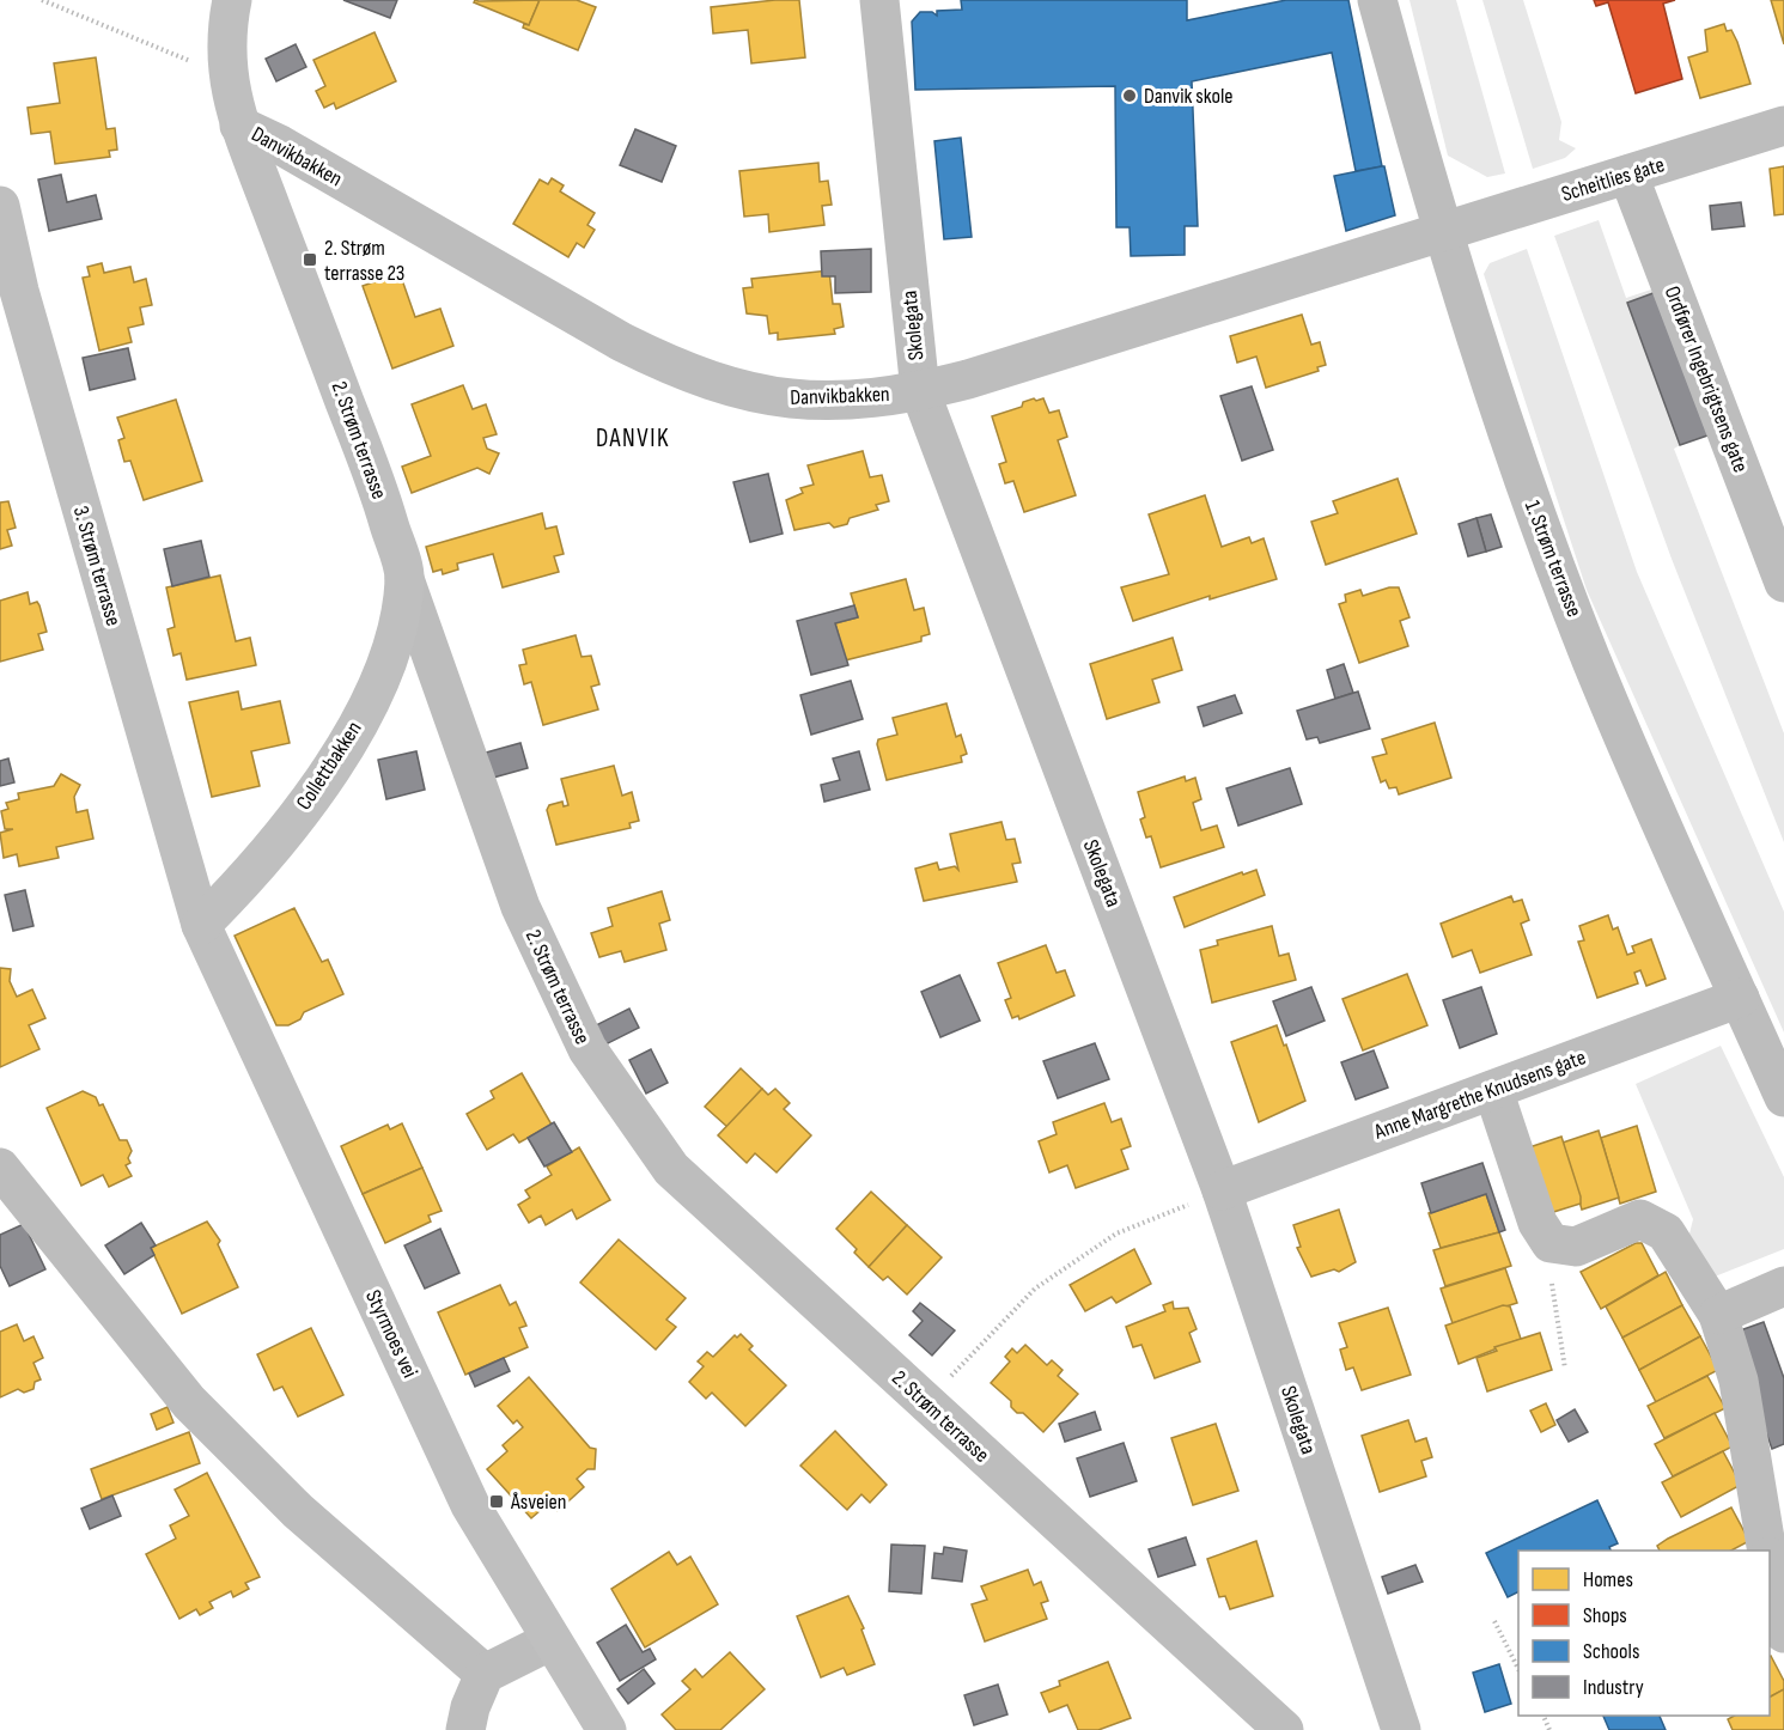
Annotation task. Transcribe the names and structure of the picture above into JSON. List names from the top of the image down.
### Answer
{
  "streets": {
    "main road": [
      "2. Strøm terrasse",
      "3. Strøm terrasse",
      "Collettbakken",
      "Styrmoes vei"
    ],
    "street": [
      "Danvikbakken",
      "Scheitlies gate",
      "Skolegata",
      "Ordfører Ingebrigtsens gate",
      "1. Strøm terrasse",
      "Anne Margrethe Knudsens gate"
    ]
  },
  "crossings": [
    ["Danvikbakken", "Scheitlies gate"],
    ["Danvikbakken", "Skolegata"],
    ["Danvikbakken", "2. Strøm terrasse"],
    ["Danvikbakken", "1. Strøm terrasse"],
    ["Scheitlies gate", "Ordfører Ingebrigtsens gate"],
    ["Scheitlies gate", "1. Strøm terrasse"],
    ["Skolegata", "Anne Margrethe Knudsens gate"],
    ["2. Strøm terrasse", "Collettbakken"],
    ["1. Strøm terrasse", "Anne Margrethe Knudsens gate"],
    ["3. Strøm terrasse", "Collettbakken"],
    ["3. Strøm terrasse", "Styrmoes vei"],
    ["Collettbakken", "Styrmoes vei"]
  ],
  "districts": ["DANVIK"],
  "places": {
    "other": ["Danvik skole"],
    "transit": ["2. Strøm terrasse 23", "Åsveien"]
  },
  "legend": [
    "Homes",
    "Shops",
    "Schools",
    "Industry"
  ]
}
